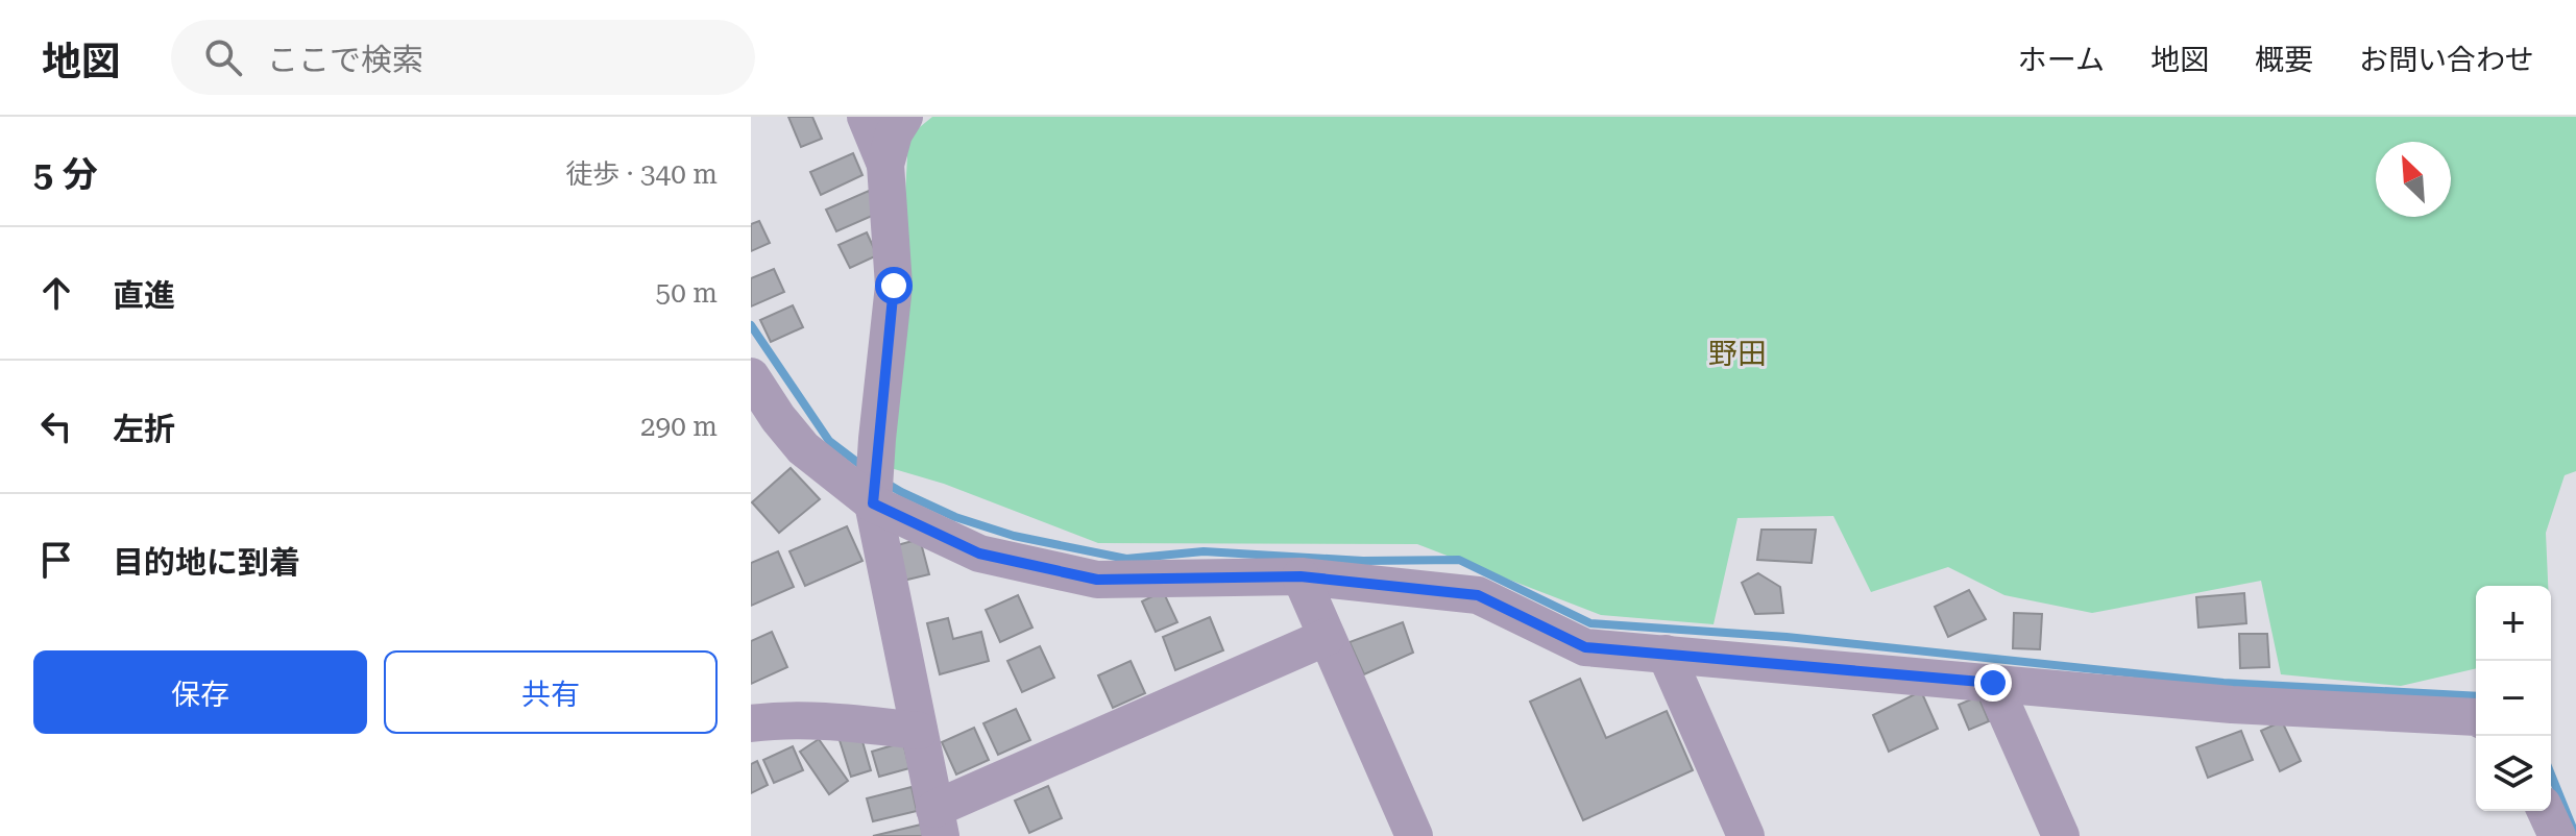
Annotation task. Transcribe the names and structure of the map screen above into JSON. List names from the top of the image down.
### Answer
{
  "districts": ["野田"],
  "north": "top left",
  "page": {
    "header": "地図",
    "search": "ここで検索",
    "nav": [
      "ホーム",
      "地図",
      "概要",
      "お問い合わせ"
    ],
    "heading": ["5 分", "徒歩 · 340 m"],
    "list": [
      ["直進", "50 m"],
      ["左折", "290 m"],
      "目的地に到着"
    ],
    "map_buttons": ["+", "−"],
    "buttons": ["保存", "共有"]
  }
}
